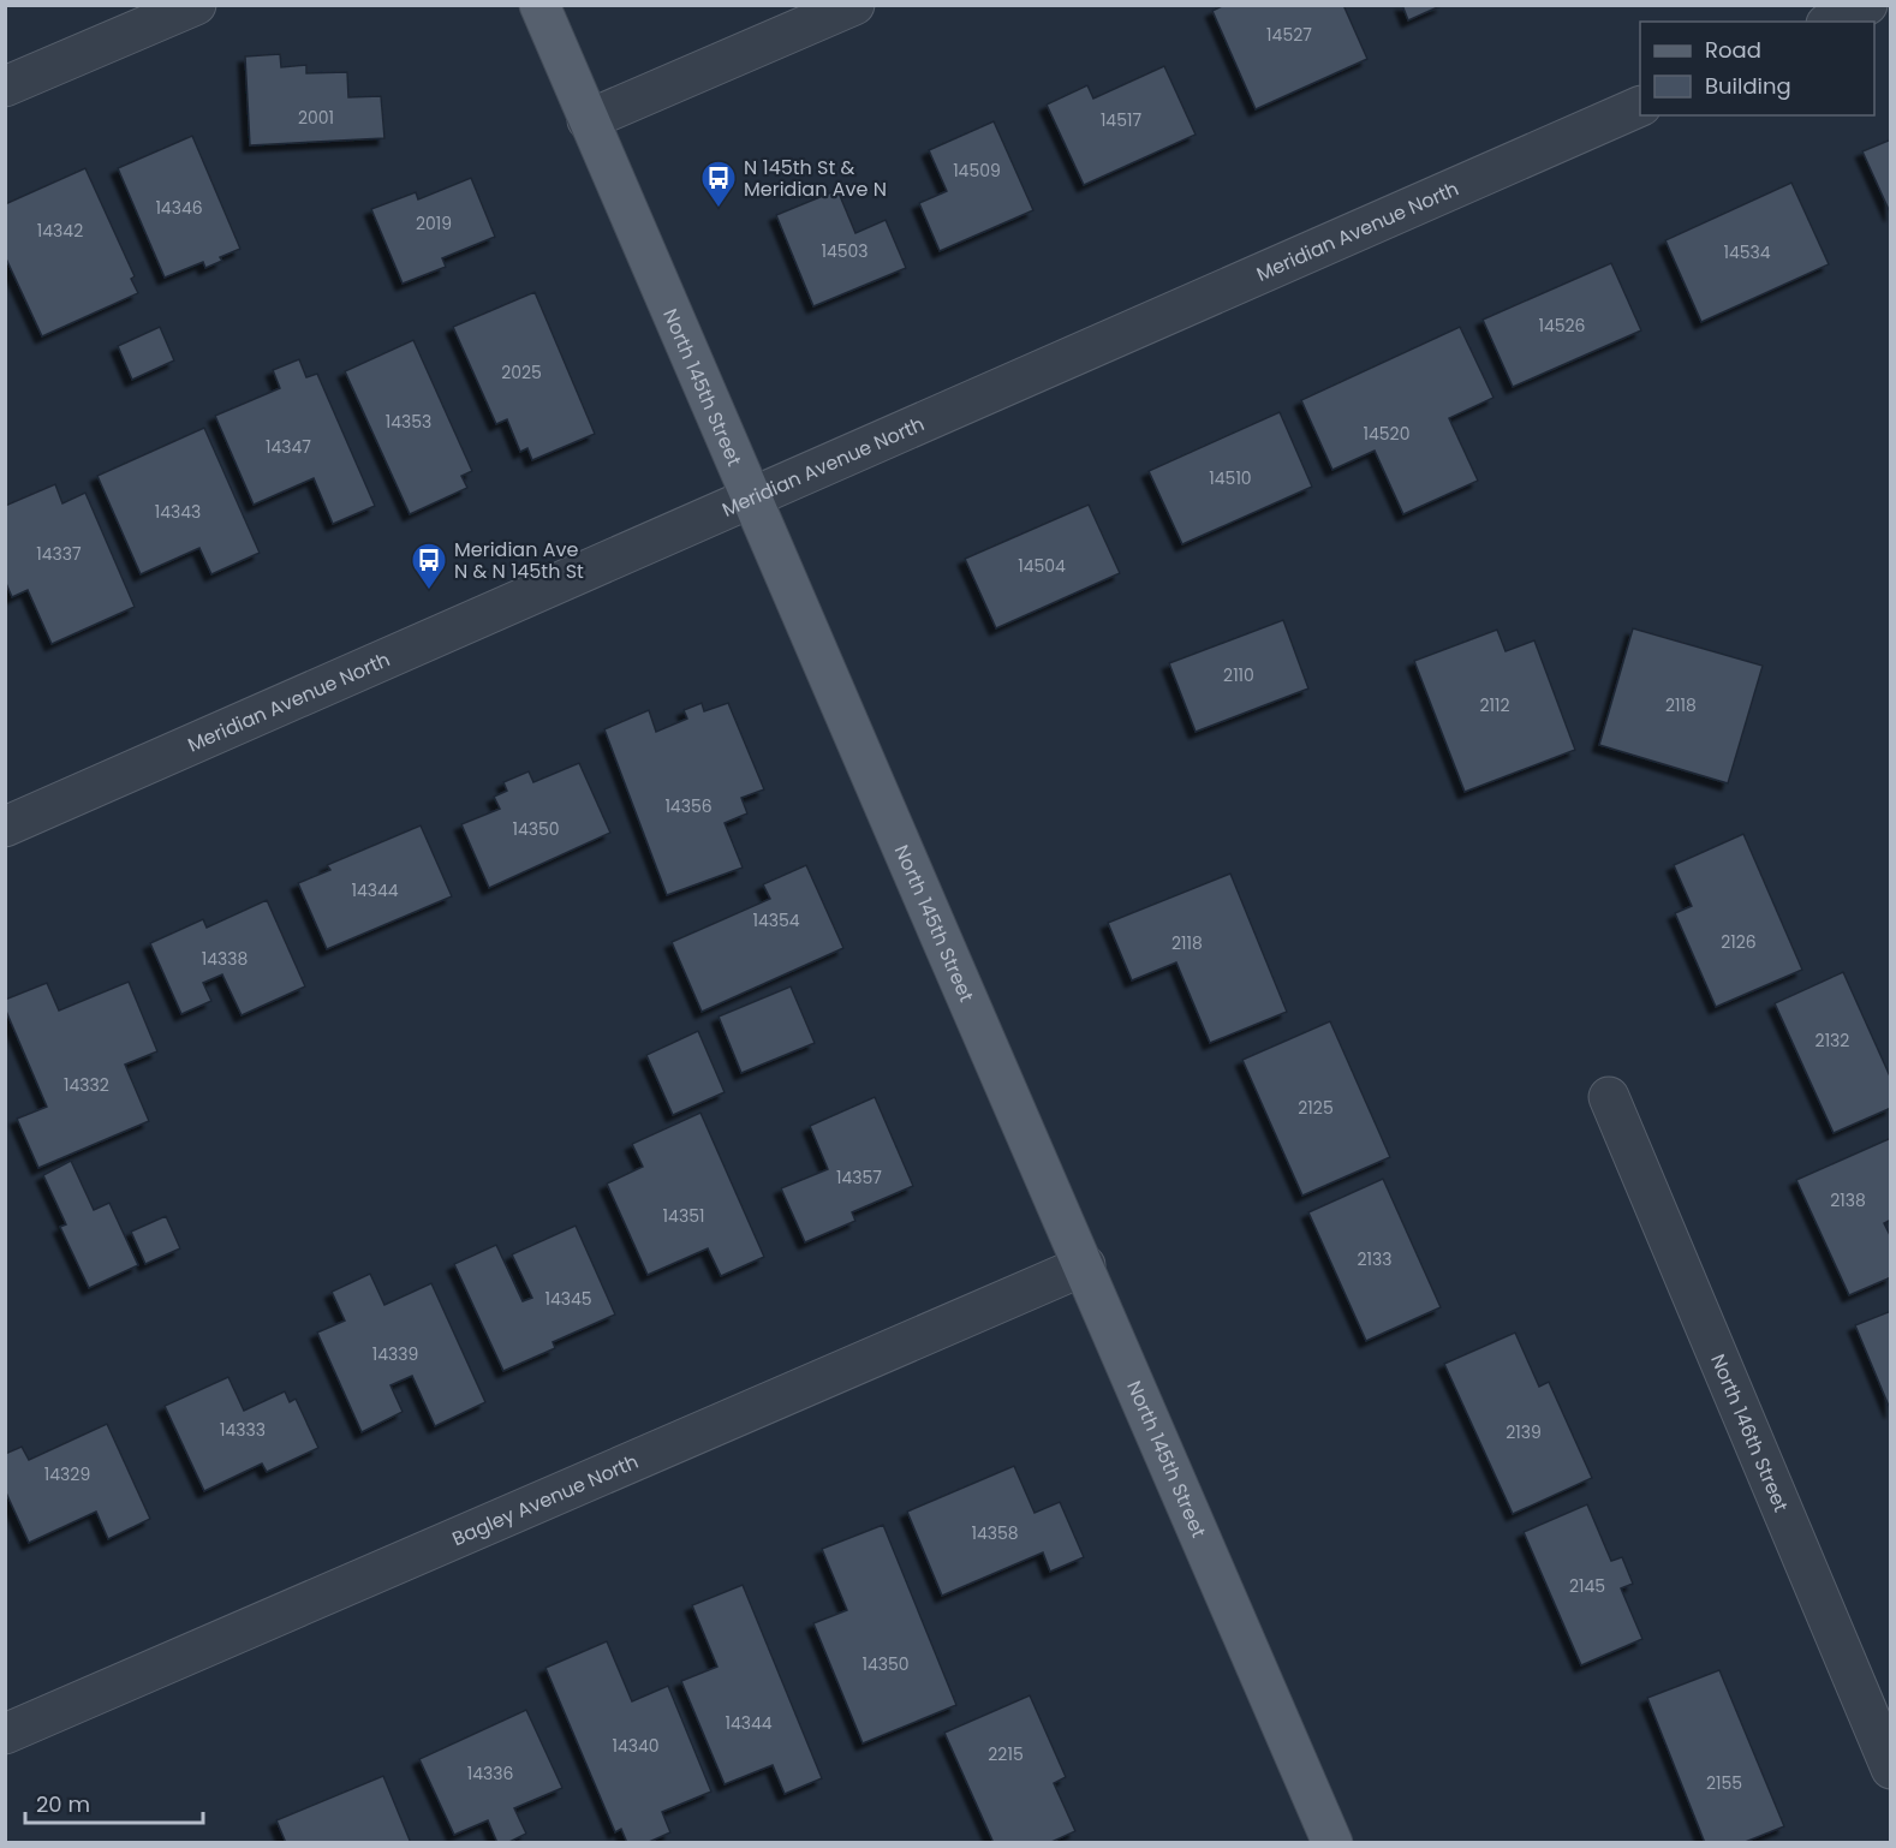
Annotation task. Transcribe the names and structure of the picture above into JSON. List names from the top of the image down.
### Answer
{
  "streets": {
    "main road": ["North 145th Street"],
    "street": ["Meridian Avenue North", "North 146th Street", "Bagley Avenue North"]
  },
  "crossings": [
    ["Meridian Avenue North", "North 145th Street"],
    ["North 145th Street", "Bagley Avenue North"]
  ],
  "places": {
    "bus stop": ["N 145th St & Meridian Ave N", "Meridian Ave N & N 145th St"]
  },
  "house_numbers": [
    "14527",
    "2001",
    "14517",
    "14509",
    "14346",
    "2019",
    "14342",
    "14503",
    "14534",
    "14526",
    "2025",
    "14353",
    "14520",
    "14347",
    "14510",
    "14343",
    "14337",
    "14504",
    "2110",
    "2112",
    "2118",
    "14356",
    "14350",
    "14344",
    "14354",
    "2126",
    "2118",
    "14338",
    "2132",
    "14332",
    "2125",
    "14357",
    "2138",
    "14351",
    "2133",
    "14345",
    "14339",
    "14333",
    "2139",
    "14329",
    "14358",
    "2145",
    "14350",
    "14344",
    "14340",
    "2215",
    "14336",
    "2155"
  ],
  "legend": ["Road", "Building"],
  "scale_bar": "20 m"
}
